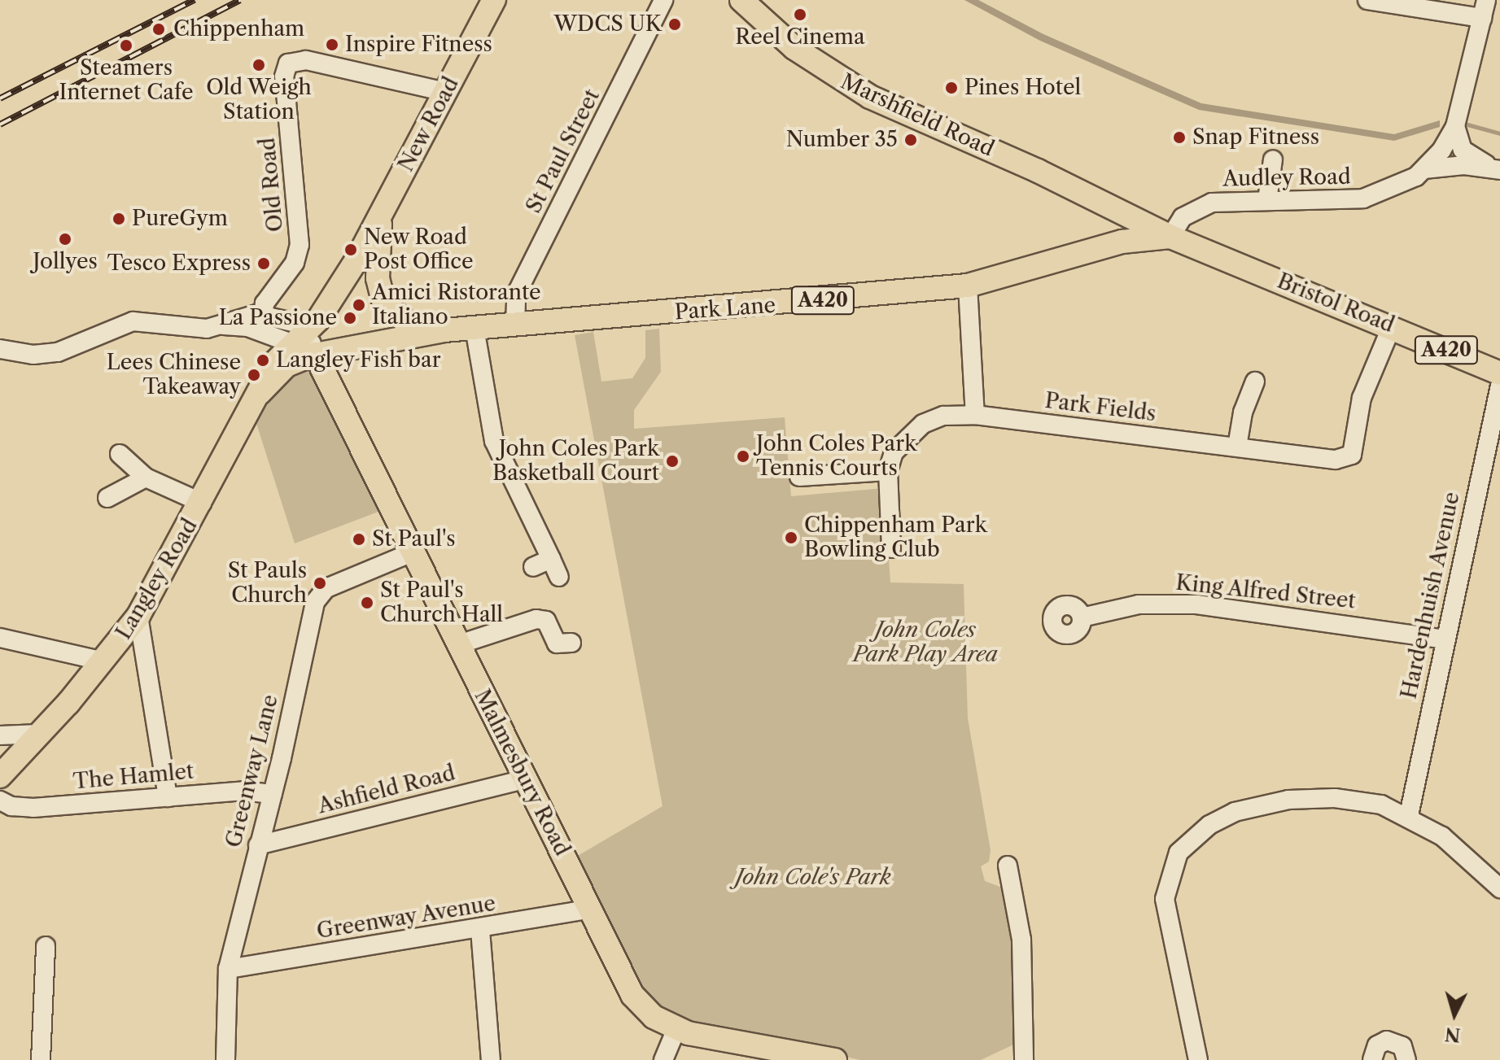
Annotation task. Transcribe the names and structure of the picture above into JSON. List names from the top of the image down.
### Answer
{
  "streets": {
    "main road": [
      "Marshfield Road",
      "New Road",
      "A420",
      "Bristol Road",
      "Park Lane",
      "Langley Road",
      "Malmesbury Road"
    ],
    "street": [
      "St Paul Street",
      "Audley Road",
      "Old Road",
      "Park Fields",
      "King Alfred Street",
      "Hardenhuish Avenue",
      "Greenway Lane",
      "The Hamlet",
      "Ashfield Road",
      "Greenway Avenue"
    ]
  },
  "crossings": [
    ["Marshfield Road", "Audley Road"],
    ["Marshfield Road", "Bristol Road"],
    ["Marshfield Road", "Park Lane"],
    ["New Road", "Old Road"],
    ["New Road", "Park Lane"],
    ["New Road", "Langley Road"],
    ["St Paul Street", "Park Lane"],
    ["Audley Road", "Bristol Road"],
    ["Audley Road", "Park Lane"],
    ["Bristol Road", "Park Lane"],
    ["Bristol Road", "Park Fields"],
    ["Park Lane", "Langley Road"],
    ["Park Lane", "Malmesbury Road"],
    ["Langley Road", "Malmesbury Road"],
    ["King Alfred Street", "Hardenhuish Avenue"],
    ["Greenway Lane", "Malmesbury Road"],
    ["Greenway Lane", "The Hamlet"],
    ["Greenway Lane", "Ashfield Road"],
    ["Greenway Lane", "Greenway Avenue"],
    ["Malmesbury Road", "Ashfield Road"],
    ["Malmesbury Road", "Greenway Avenue"]
  ],
  "parks": ["John Coles Park Play Area", "John Cole's Park"],
  "places": [
    "Reel Cinema",
    "WDCS UK",
    "Chippenham",
    "Inspire Fitness",
    "Steamers Internet Cafe",
    "Old Weigh Station",
    "Pines Hotel",
    "Snap Fitness",
    "Number 35",
    "PureGym",
    "Jollyes",
    "New Road Post Office",
    "Tesco Express",
    "Amici Ristorante Italiano",
    "La Passione",
    "Langley Fish bar",
    "Lees Chinese Takeaway",
    "John Coles Park Tennis Courts",
    "John Coles Park Basketball Court",
    "Chippenham Park Bowling Club",
    "St Paul's",
    "St Pauls Church",
    "St Paul's Church Hall"
  ],
  "north": "bottom"
}
